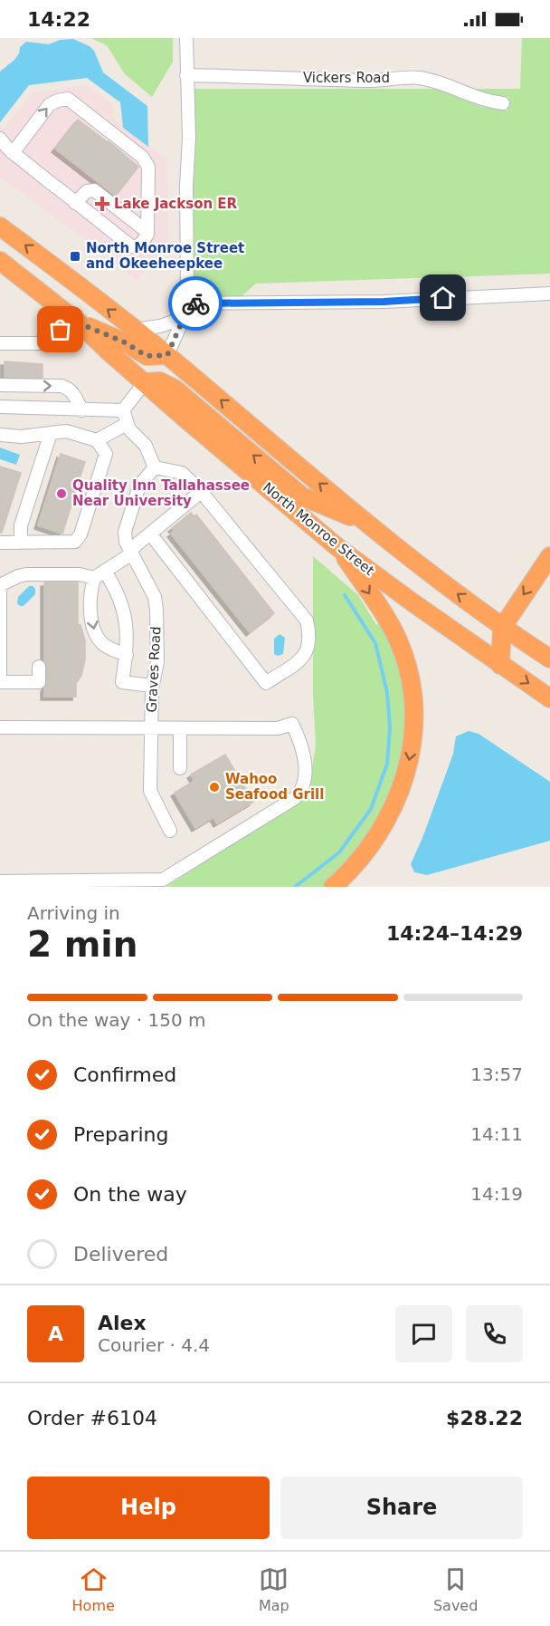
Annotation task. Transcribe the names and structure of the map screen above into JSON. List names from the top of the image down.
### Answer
{
  "streets": {
    "highway": ["North Monroe Street"],
    "street": ["Vickers Road", "Graves Road"]
  },
  "places": {
    "health": ["Lake Jackson ER"],
    "transit": ["North Monroe Street and Okeeheepkee"],
    "other": ["Quality Inn Tallahassee Near University", "Wahoo Seafood Grill"]
  },
  "page": {
    "status": "14:22",
    "heading": ["2 min", "Arriving in", "14:24–14:29"],
    "panel": [
      "Alex",
      "Courier · 4.4",
      "Order #6104",
      "$28.22"
    ],
    "bar": "On the way · 150 m",
    "list": [
      ["Confirmed", "13:57"],
      ["Preparing", "14:11"],
      ["On the way", "14:19"],
      "Delivered"
    ],
    "round": "A",
    "buttons": ["Help", "Share"],
    "tabs": ["Home", "Map", "Saved"]
  }
}
